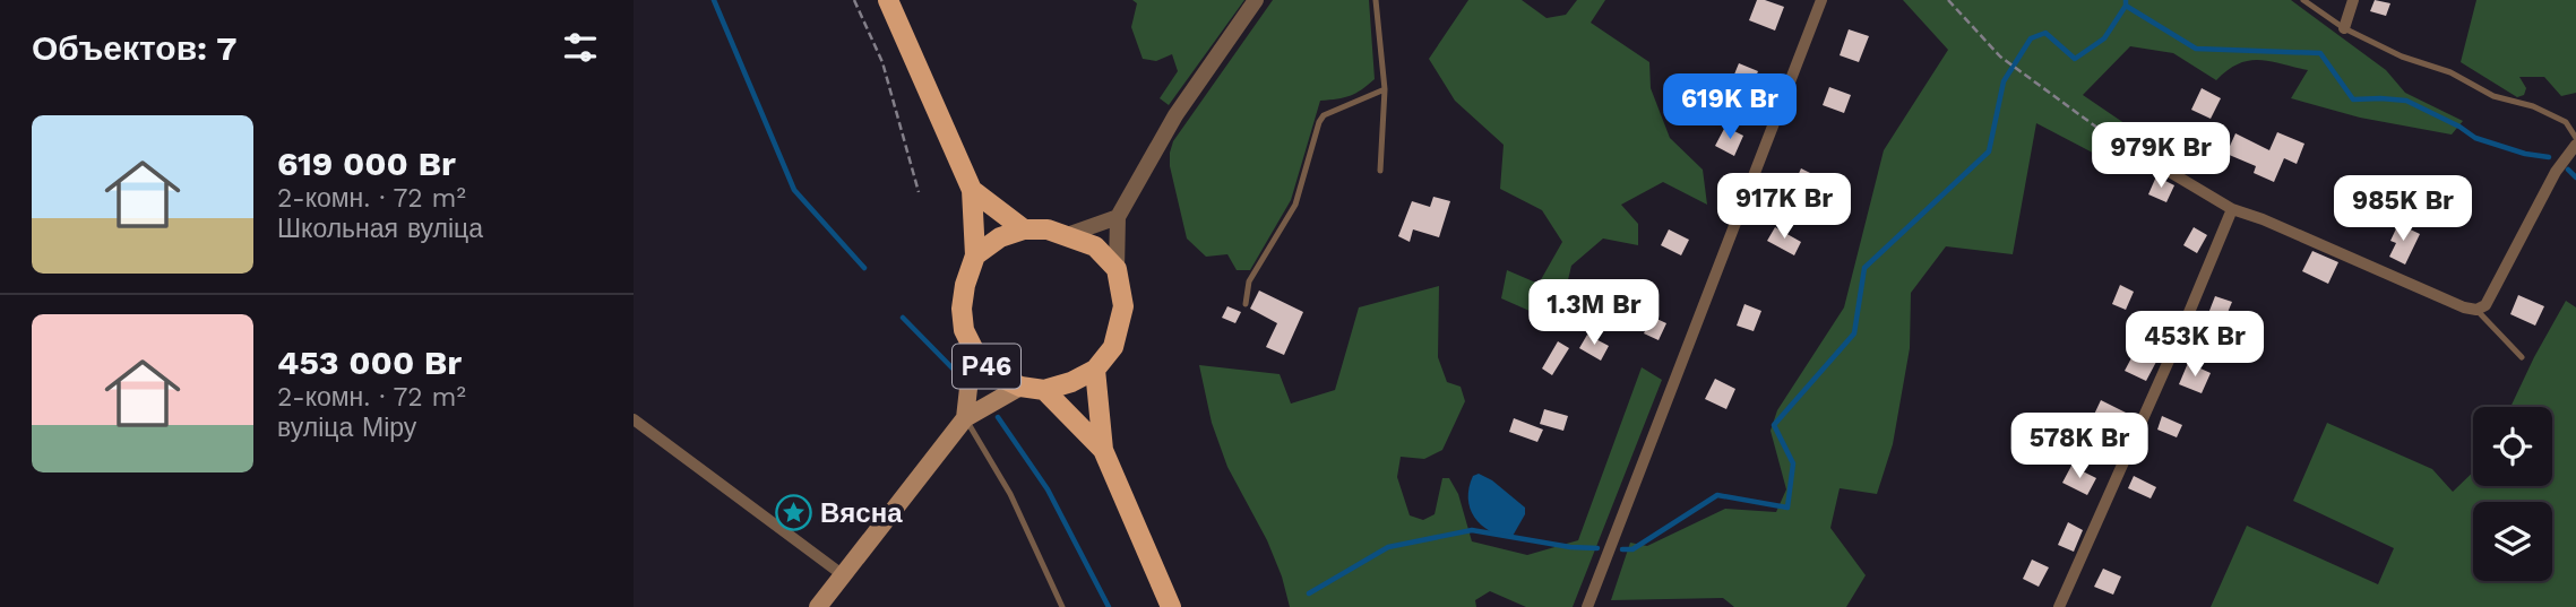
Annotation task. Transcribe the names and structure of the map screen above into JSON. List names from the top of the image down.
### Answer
{
  "streets": {
    "main road": ["Р46"]
  },
  "places": {
    "place": ["Вясна"]
  },
  "page": {
    "heading": "Объектов: 7",
    "price": [
      "619K Br",
      "979K Br",
      "917K Br",
      "985K Br",
      "1.3M Br",
      "453K Br",
      "578K Br"
    ],
    "list": [
      {
        "name": "619 000 Br",
        "note": "2-комн. · 72 m² · Школьная вуліца"
      },
      {
        "name": "453 000 Br",
        "note": "2-комн. · 72 m² · вуліца Міру"
      }
    ]
  }
}
